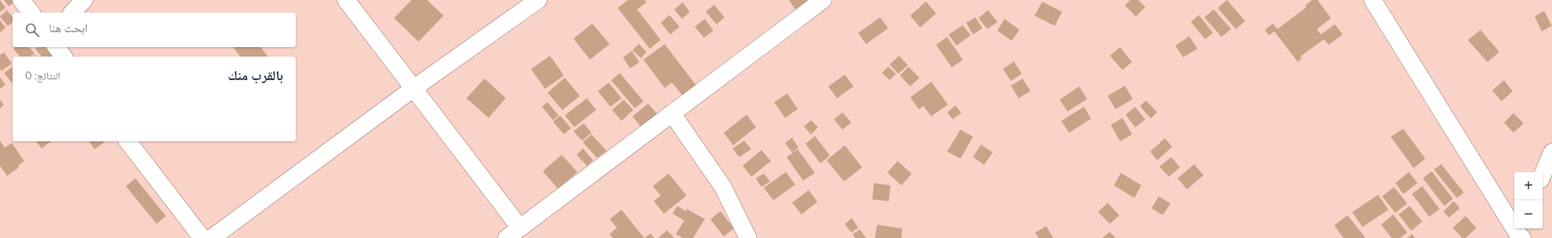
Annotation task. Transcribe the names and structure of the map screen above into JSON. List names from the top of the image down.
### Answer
{
  "page": {
    "search": "ابحث هنا",
    "heading": ["بالقرب منك", "النتائج: 0"],
    "map_buttons": ["+", "−"]
  }
}
